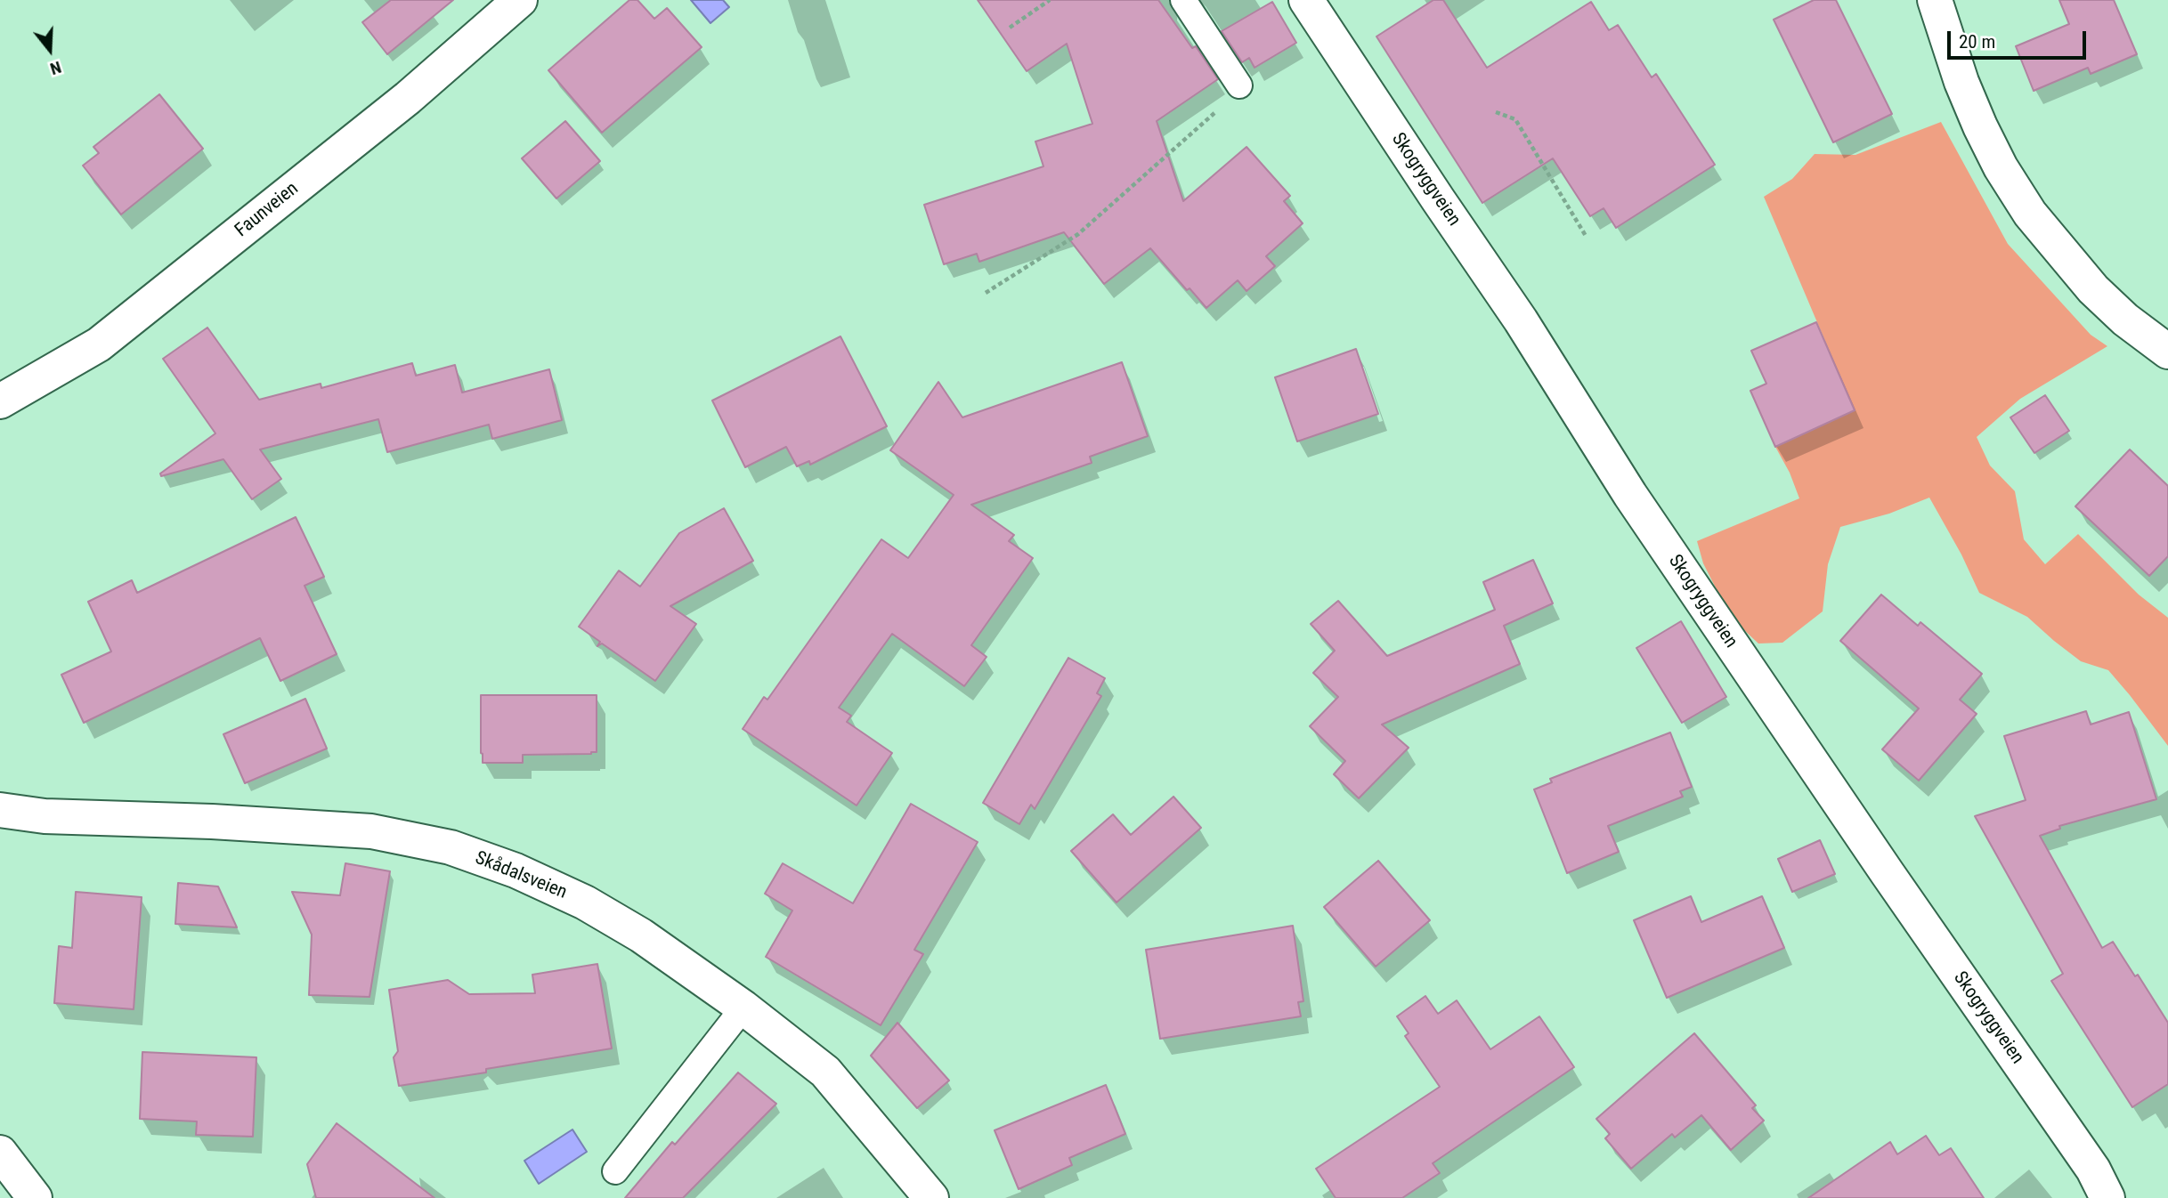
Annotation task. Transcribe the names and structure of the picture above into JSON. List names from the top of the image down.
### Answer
{
  "streets": {
    "street": ["Skogryggveien", "Faunveien", "Skådalsveien"]
  },
  "scale_bar": "20 m",
  "north": "bottom"
}
